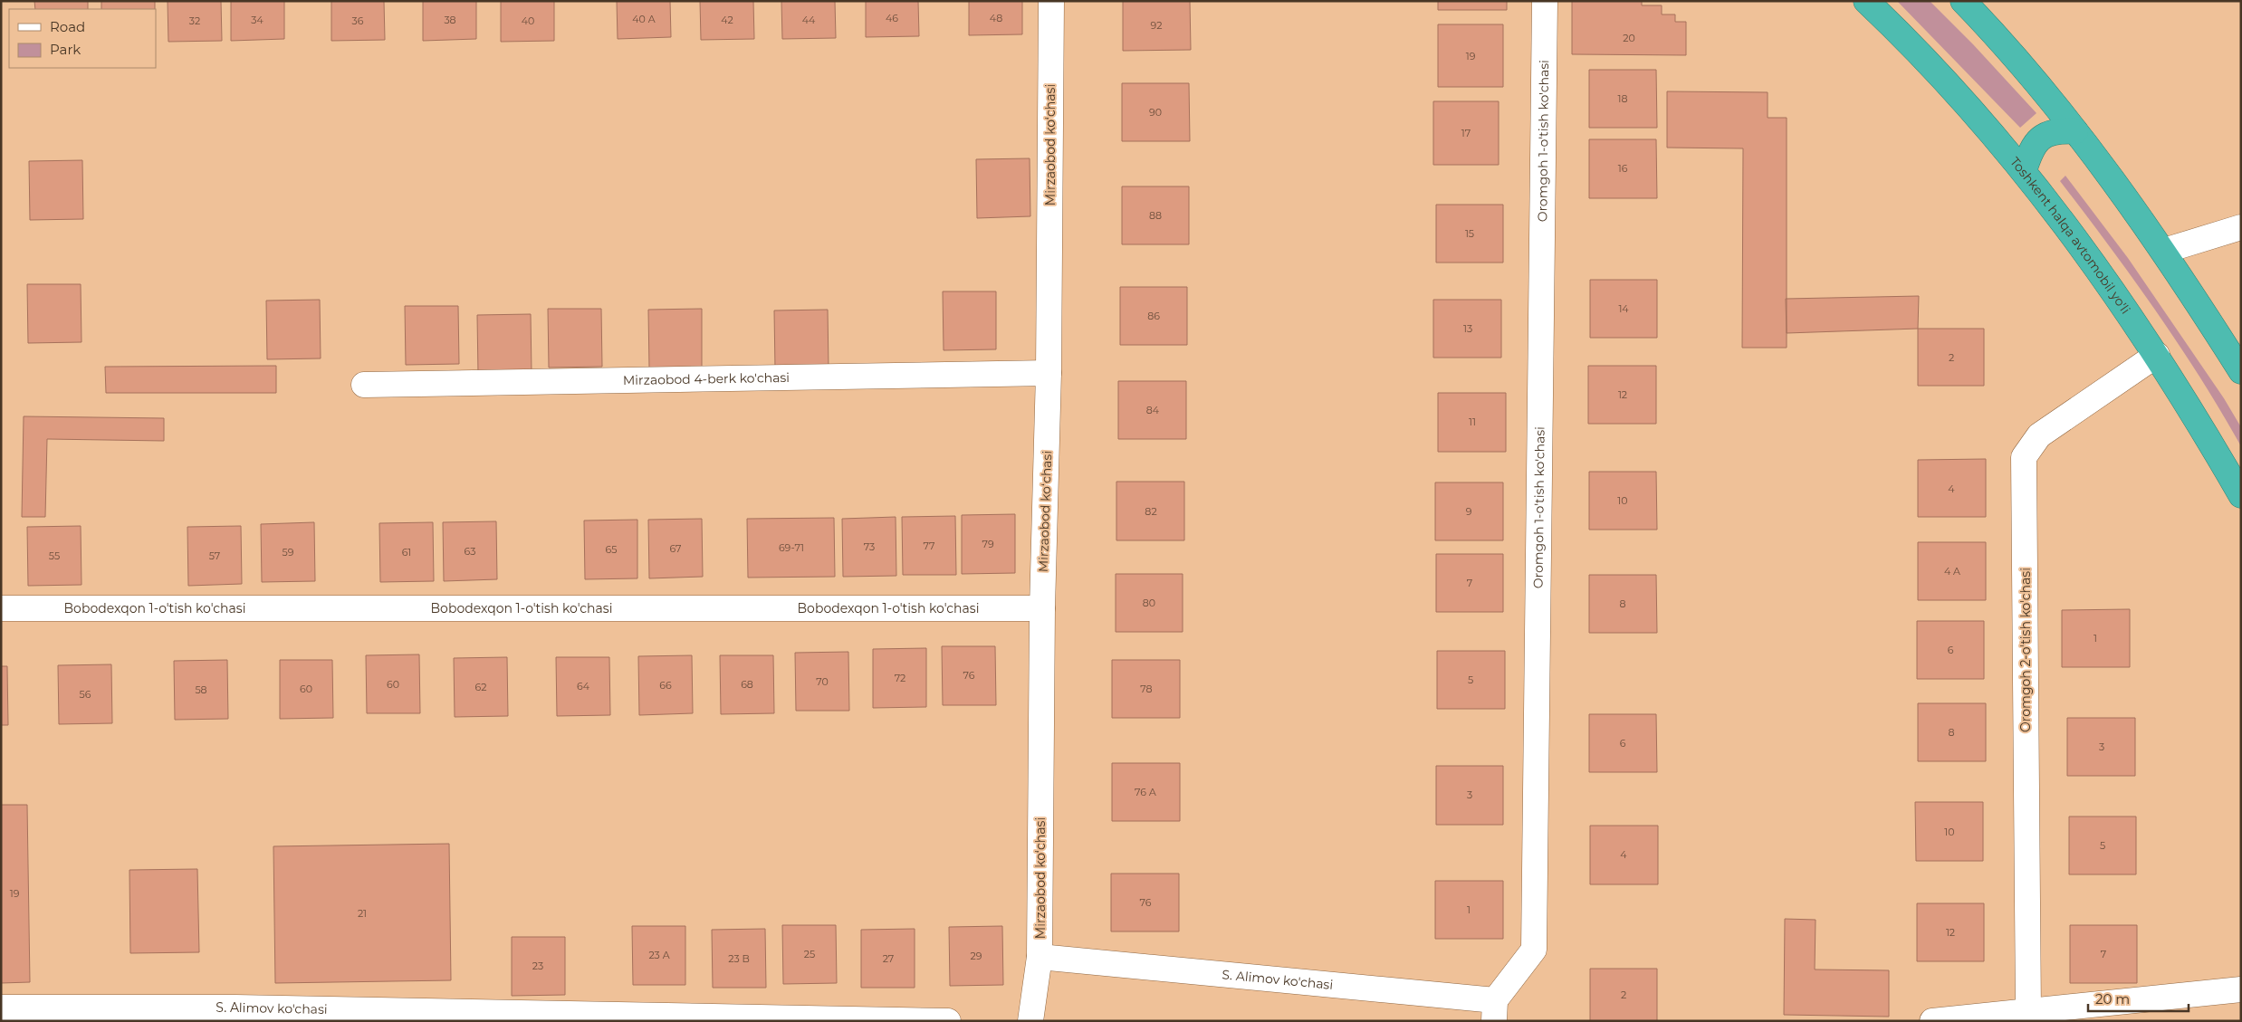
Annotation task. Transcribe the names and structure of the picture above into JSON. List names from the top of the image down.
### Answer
{
  "streets": {
    "highway": ["Toshkent halqa avtomobil yo'li"],
    "street": [
      "Oromgoh 1-o'tish ko'chasi",
      "Mirzaobod koʻchasi",
      "Mirzaobod 4-berk ko'chasi",
      "Bobodexqon 1-o'tish ko'chasi",
      "Oromgoh 2-o'tish ko'chasi",
      "S. Alimov ko'chasi"
    ]
  },
  "crossings": [
    ["Oromgoh 1-o'tish ko'chasi", "S. Alimov ko'chasi"],
    ["Mirzaobod koʻchasi", "Mirzaobod 4-berk ko'chasi"],
    ["Mirzaobod koʻchasi", "Bobodexqon 1-o'tish ko'chasi"],
    ["Mirzaobod koʻchasi", "S. Alimov ko'chasi"],
    ["Toshkent halqa avtomobil yo'li", "Oromgoh 2-o'tish ko'chasi"]
  ],
  "house_numbers": [
    "46",
    "48",
    "40 A",
    "34",
    "38",
    "42",
    "44",
    "32",
    "36",
    "40",
    "92",
    "20",
    "19",
    "18",
    "90",
    "17",
    "16",
    "88",
    "15",
    "14",
    "86",
    "13",
    "2",
    "12",
    "84",
    "11",
    "4",
    "10",
    "82",
    "9",
    "79",
    "77",
    "73",
    "69-71",
    "67",
    "65",
    "63",
    "59",
    "61",
    "55",
    "57",
    "4 A",
    "7",
    "80",
    "8",
    "1",
    "6",
    "76",
    "72",
    "5",
    "70",
    "60",
    "68",
    "66",
    "64",
    "62",
    "60",
    "78",
    "58",
    "56",
    "8",
    "6",
    "3",
    "76 А",
    "3",
    "10",
    "5",
    "4",
    "19",
    "76",
    "1",
    "21",
    "12",
    "25",
    "7",
    "23 A",
    "29",
    "23 B",
    "27",
    "23",
    "2"
  ],
  "legend": ["Road", "Park"],
  "scale_bar": "20 m"
}
